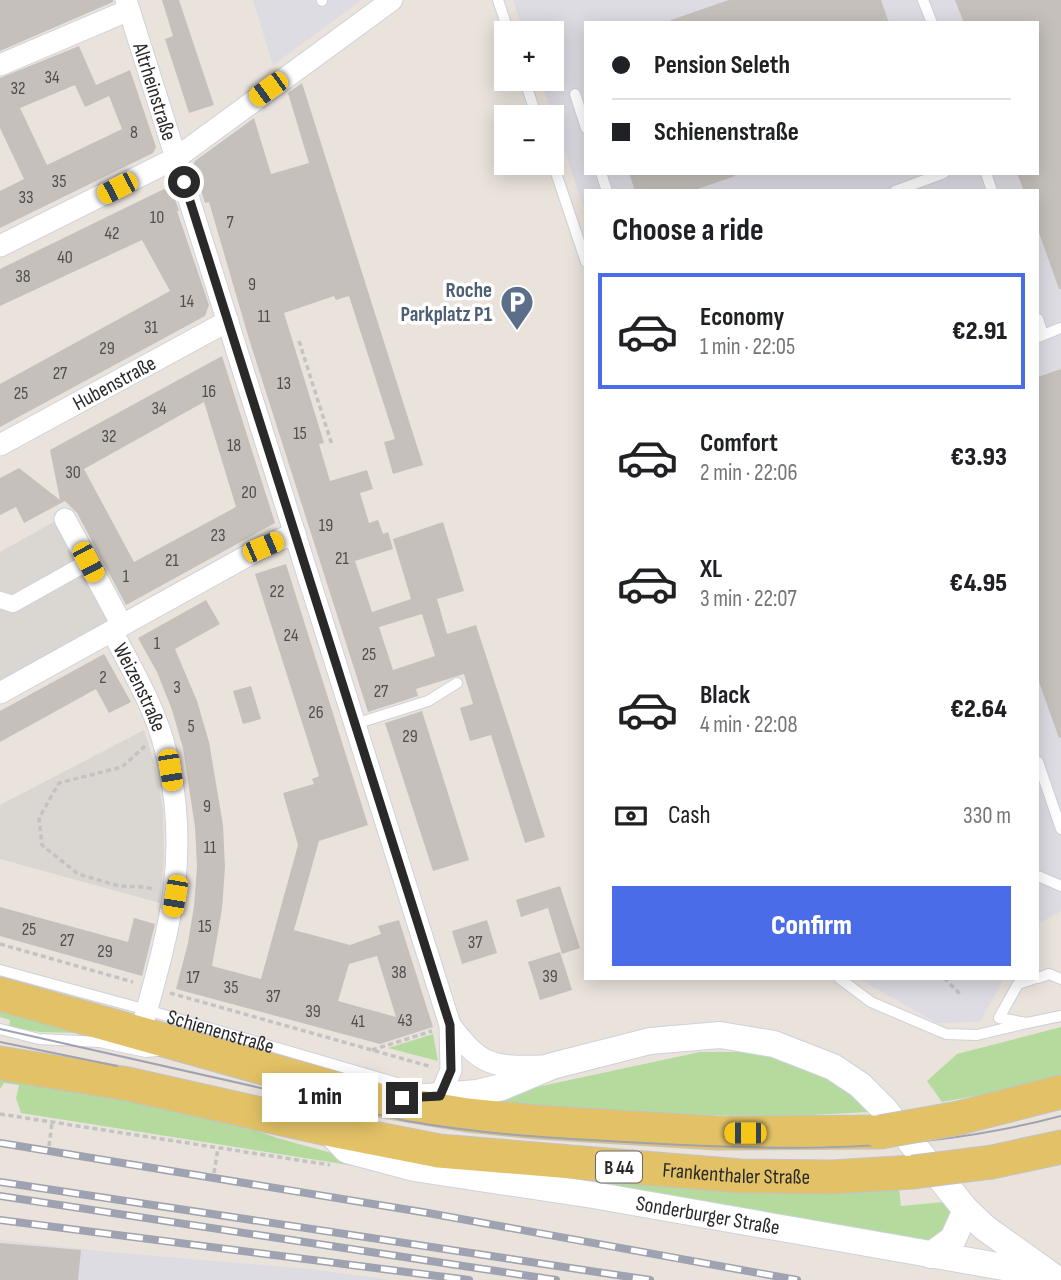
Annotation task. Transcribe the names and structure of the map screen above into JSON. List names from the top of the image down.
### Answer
{
  "streets": {
    "main road": ["Schienenstraße", "B 44", "Frankenthaler Straße"],
    "street": [
      "Altrheinstraße",
      "Hubenstraße",
      "Weizenstraße",
      "Sonderburger Straße"
    ]
  },
  "crossings": [
    ["Altrheinstraße", "Hubenstraße"],
    ["Altrheinstraße", "Schienenstraße"],
    ["Altrheinstraße", "Sonderburger Straße"],
    ["Weizenstraße", "Schienenstraße"],
    ["Schienenstraße", "Frankenthaler Straße"],
    ["Schienenstraße", "Sonderburger Straße"],
    ["B 44", "Frankenthaler Straße"],
    ["B 44", "Sonderburger Straße"],
    ["Frankenthaler Straße", "Sonderburger Straße"]
  ],
  "places": {
    "parking": ["Roche Parkplatz P1"]
  },
  "house_numbers": [
    "34",
    "32",
    "8",
    "35",
    "33",
    "10",
    "7",
    "42",
    "40",
    "38",
    "9",
    "14",
    "11",
    "31",
    "29",
    "27",
    "13",
    "16",
    "25",
    "34",
    "15",
    "32",
    "18",
    "30",
    "20",
    "19",
    "23",
    "21",
    "21",
    "1",
    "22",
    "24",
    "1",
    "25",
    "2",
    "3",
    "27",
    "26",
    "5",
    "29",
    "9",
    "11",
    "15",
    "25",
    "27",
    "37",
    "29",
    "38",
    "39",
    "17",
    "35",
    "37",
    "39",
    "43",
    "41"
  ],
  "page": {
    "map_buttons": ["+", "−"],
    "banner": ["Pension Seleth", "Schienenstraße"],
    "heading": "Choose a ride",
    "list": [
      {
        "name": "Economy",
        "note": "1 min · 22:05",
        "value": "€2.91"
      },
      {
        "name": "Comfort",
        "note": "2 min · 22:06",
        "value": "€3.93"
      },
      {
        "name": "XL",
        "note": "3 min · 22:07",
        "value": "€4.95"
      },
      {
        "name": "Black",
        "note": "4 min · 22:08",
        "value": "€2.64"
      }
    ],
    "pay": ["Cash", "330 m"],
    "buttons": "Confirm",
    "bubble": "1 min"
  }
}
